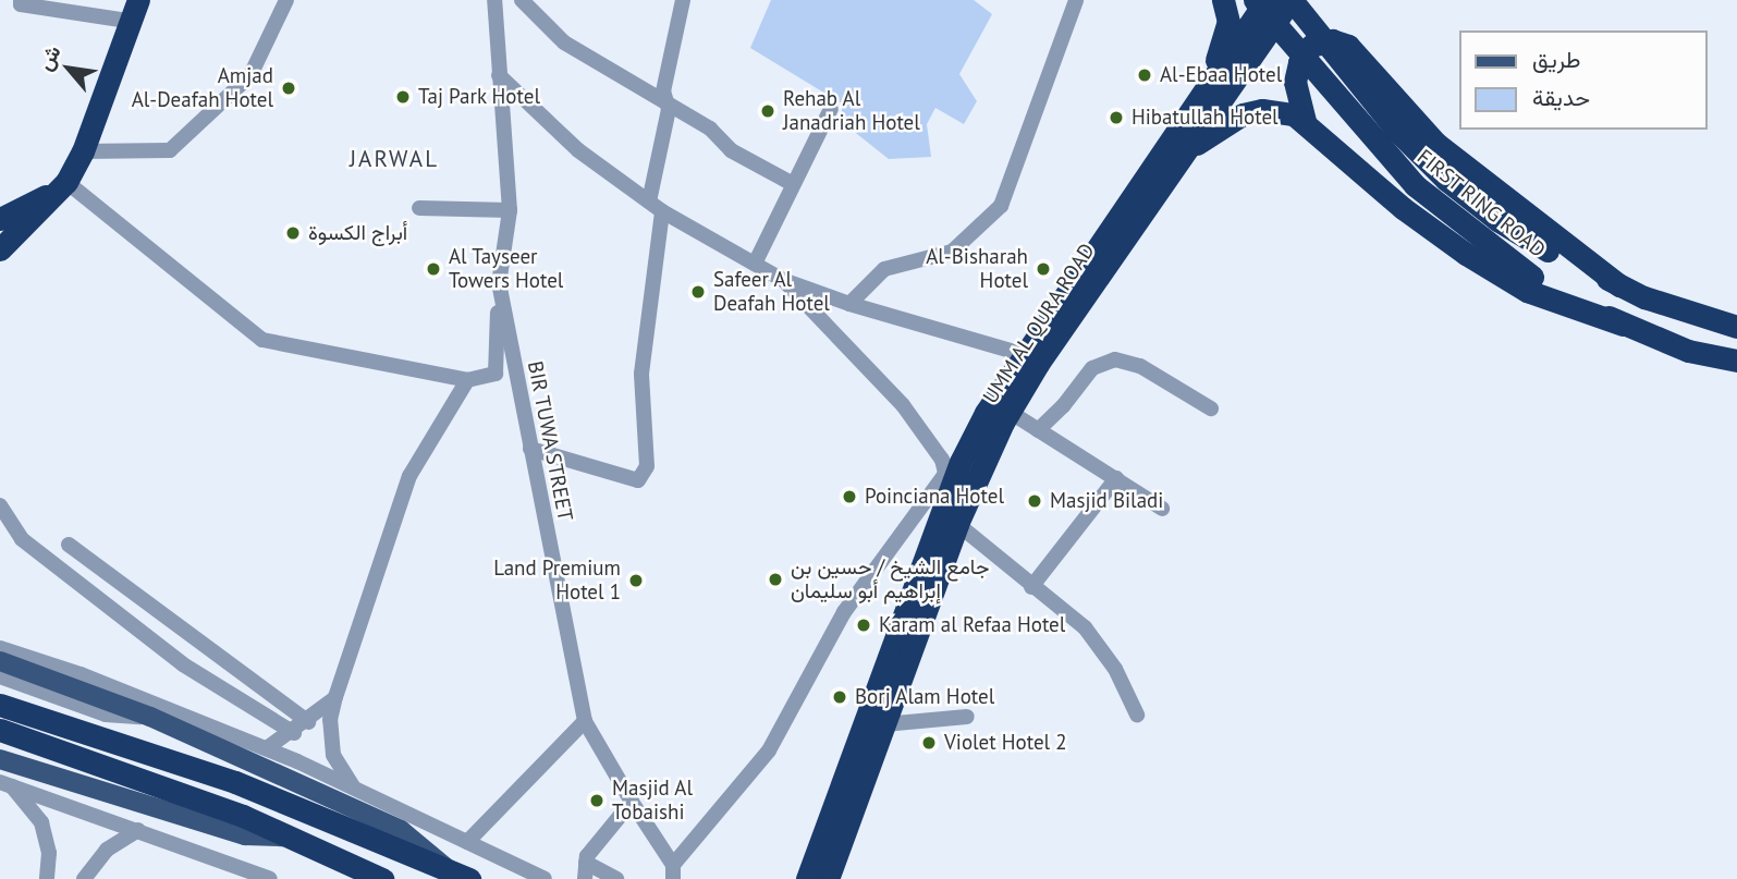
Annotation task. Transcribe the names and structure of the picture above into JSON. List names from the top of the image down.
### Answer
{
  "streets": {
    "highway": ["FIRST RING ROAD", "UMM AL QURA ROAD"],
    "street": ["BIR TUWA STREET"]
  },
  "crossings": [
    ["FIRST RING ROAD", "UMM AL QURA ROAD"]
  ],
  "districts": ["JARWAL"],
  "places": [
    "Al-Ebaa Hotel",
    "Amjad Al-Deafah Hotel",
    "Taj Park Hotel",
    "Rehab Al Janadriah Hotel",
    "Hibatullah Hotel",
    "أبراج الكسوة",
    "Al Tayseer Towers Hotel",
    "Al-Bisharah Hotel",
    "Safeer Al Deafah Hotel",
    "Poinciana Hotel",
    "Masjid Biladi",
    "جامع الشيخ / حسين بن إبراهيم أبو سليمان",
    "Land Premium Hotel 1",
    "Karam al Refaa Hotel",
    "Borj Alam Hotel",
    "Violet Hotel 2",
    "Masjid Al Tobaishi"
  ],
  "legend": ["طريق", "حديقة"],
  "north": "top left"
}
